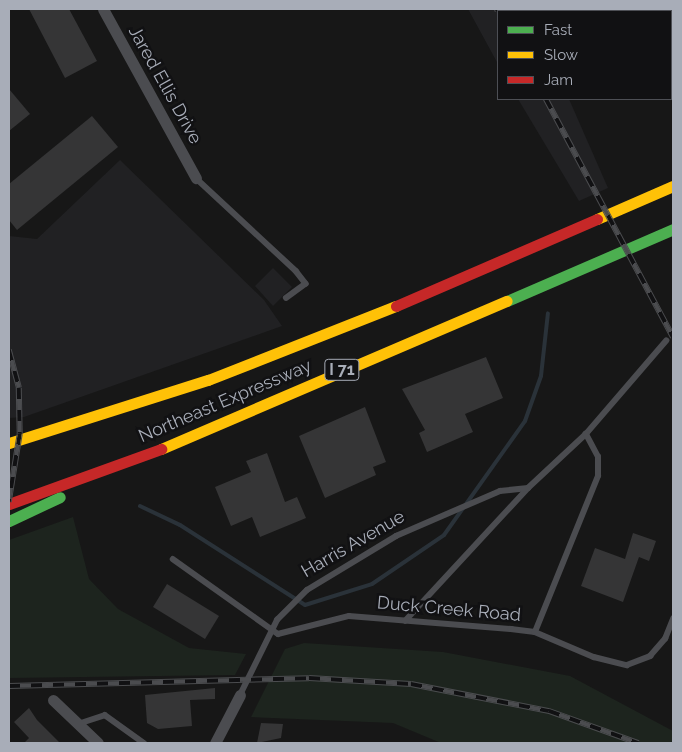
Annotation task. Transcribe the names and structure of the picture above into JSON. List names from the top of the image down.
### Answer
{
  "streets": {
    "highway": ["I 71", "Northeast Expressway"],
    "street": ["Jared Ellis Drive", "Harris Avenue"],
    "lane": ["Duck Creek Road"]
  },
  "crossings": [
    ["Harris Avenue", "Duck Creek Road"]
  ],
  "legend": ["Fast", "Slow", "Jam"]
}
